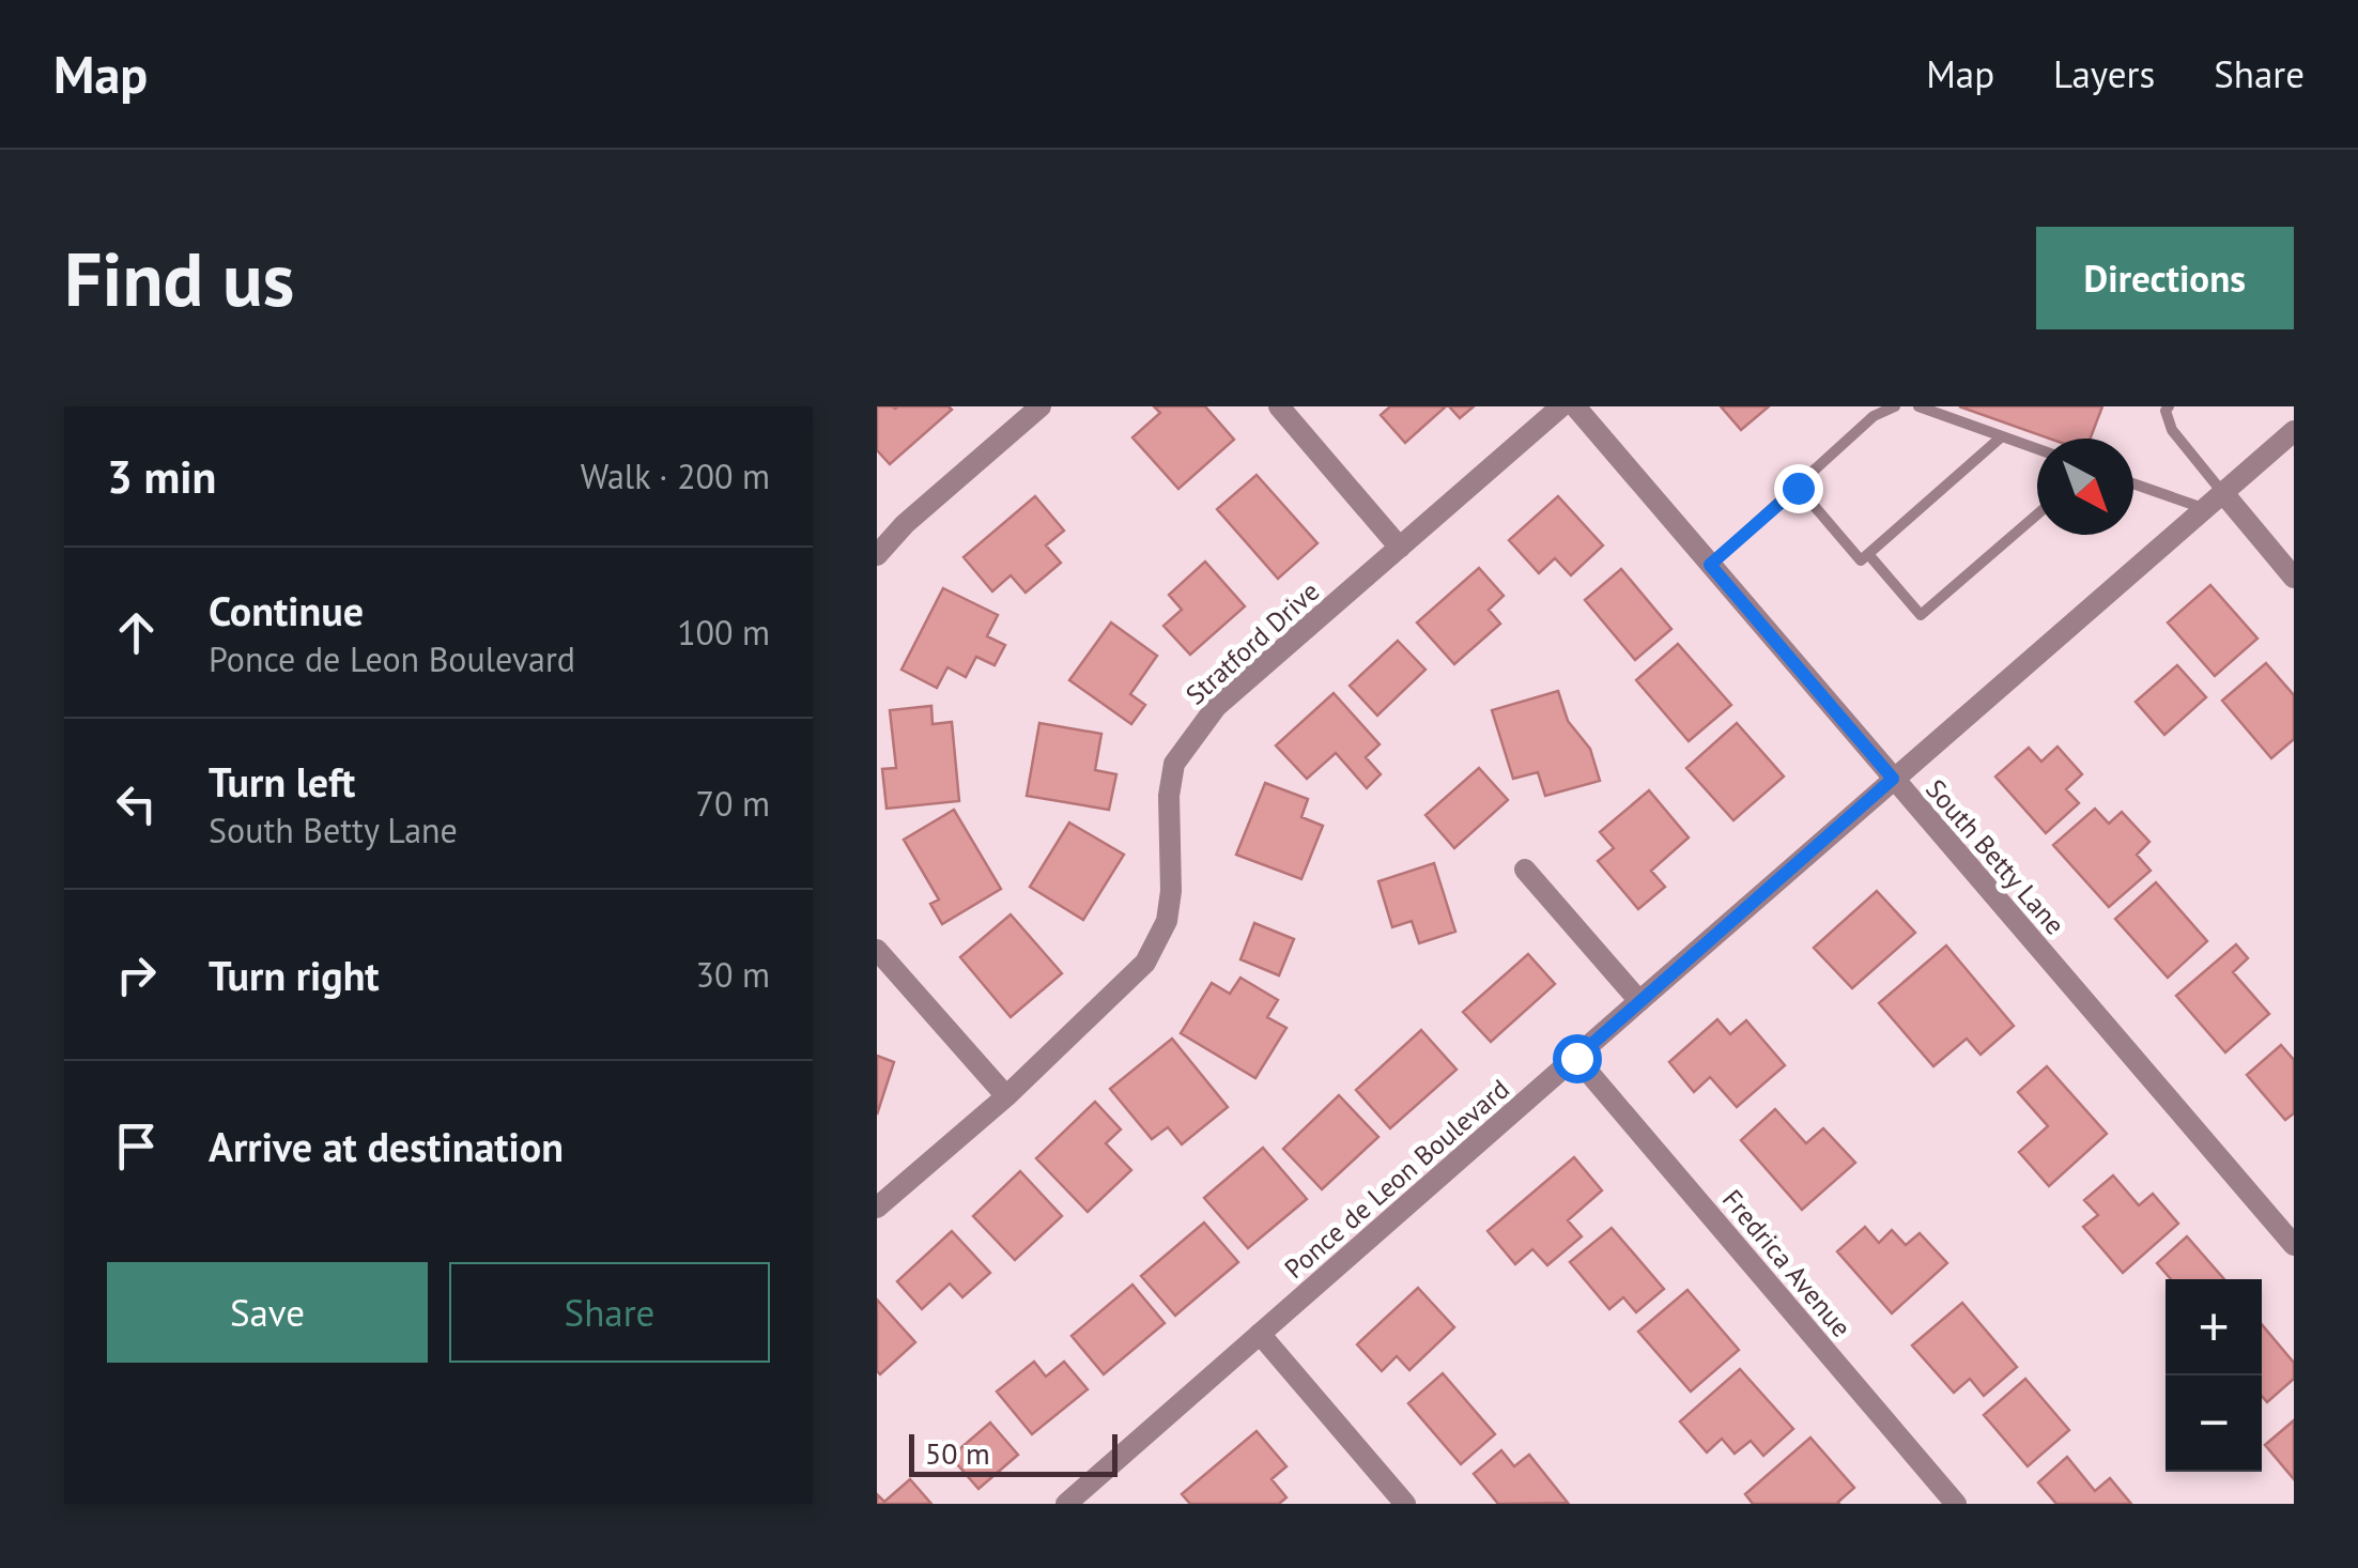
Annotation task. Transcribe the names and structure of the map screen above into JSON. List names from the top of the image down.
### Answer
{
  "streets": {
    "street": [
      "Stratford Drive",
      "South Betty Lane",
      "Ponce de Leon Boulevard",
      "Fredrica Avenue"
    ]
  },
  "crossings": [
    ["South Betty Lane", "Ponce de Leon Boulevard"],
    ["Ponce de Leon Boulevard", "Fredrica Avenue"]
  ],
  "scale_bar": "50 m",
  "north": "bottom right",
  "page": {
    "header": "Map",
    "nav": ["Map", "Layers", "Share"],
    "buttons": [
      "Directions",
      ["Save", "Share"]
    ],
    "title": "Find us",
    "heading": ["3 min", "Walk · 200 m"],
    "list": [
      ["Continue", "Ponce de Leon Boulevard", "100 m"],
      ["Turn left", "South Betty Lane", "70 m"],
      ["Turn right", "30 m"],
      "Arrive at destination"
    ],
    "map_buttons": ["+", "−"],
    "scale": "50 m"
  }
}
